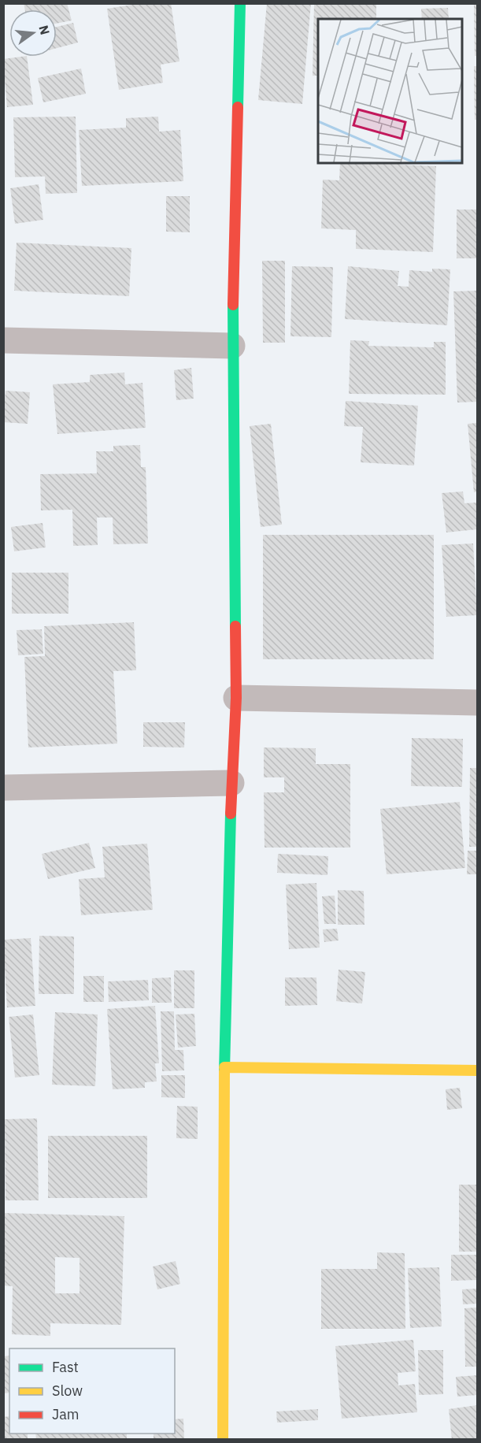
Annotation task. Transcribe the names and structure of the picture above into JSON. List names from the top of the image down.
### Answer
{
  "legend": ["Fast", "Slow", "Jam"],
  "north": "right"
}
